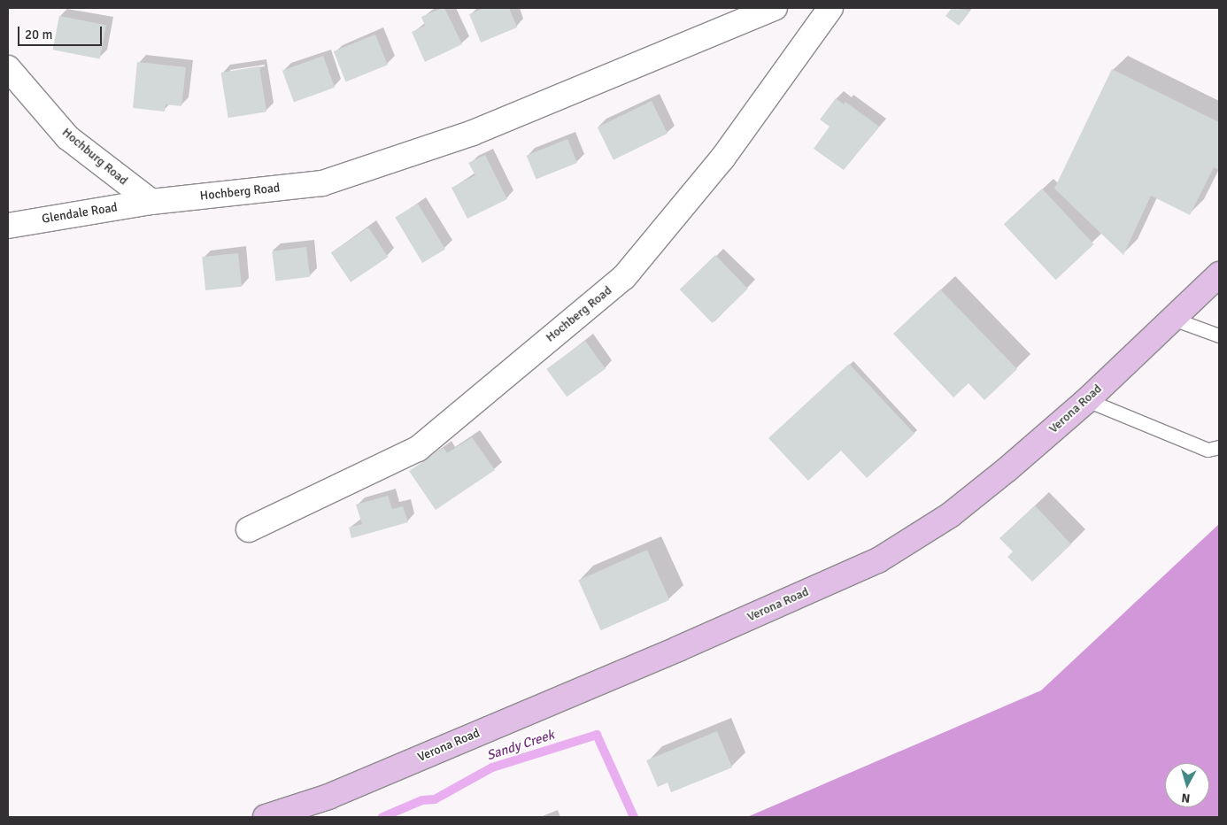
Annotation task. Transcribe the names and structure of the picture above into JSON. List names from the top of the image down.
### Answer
{
  "streets": {
    "main road": ["Verona Road"],
    "street": ["Hochburg Road", "Hochberg Road", "Glendale Road"]
  },
  "crossings": [
    ["Hochburg Road", "Hochberg Road"],
    ["Hochburg Road", "Glendale Road"],
    ["Hochberg Road", "Glendale Road"]
  ],
  "water": ["Sandy Creek"],
  "scale_bar": "20 m",
  "north": "bottom"
}
